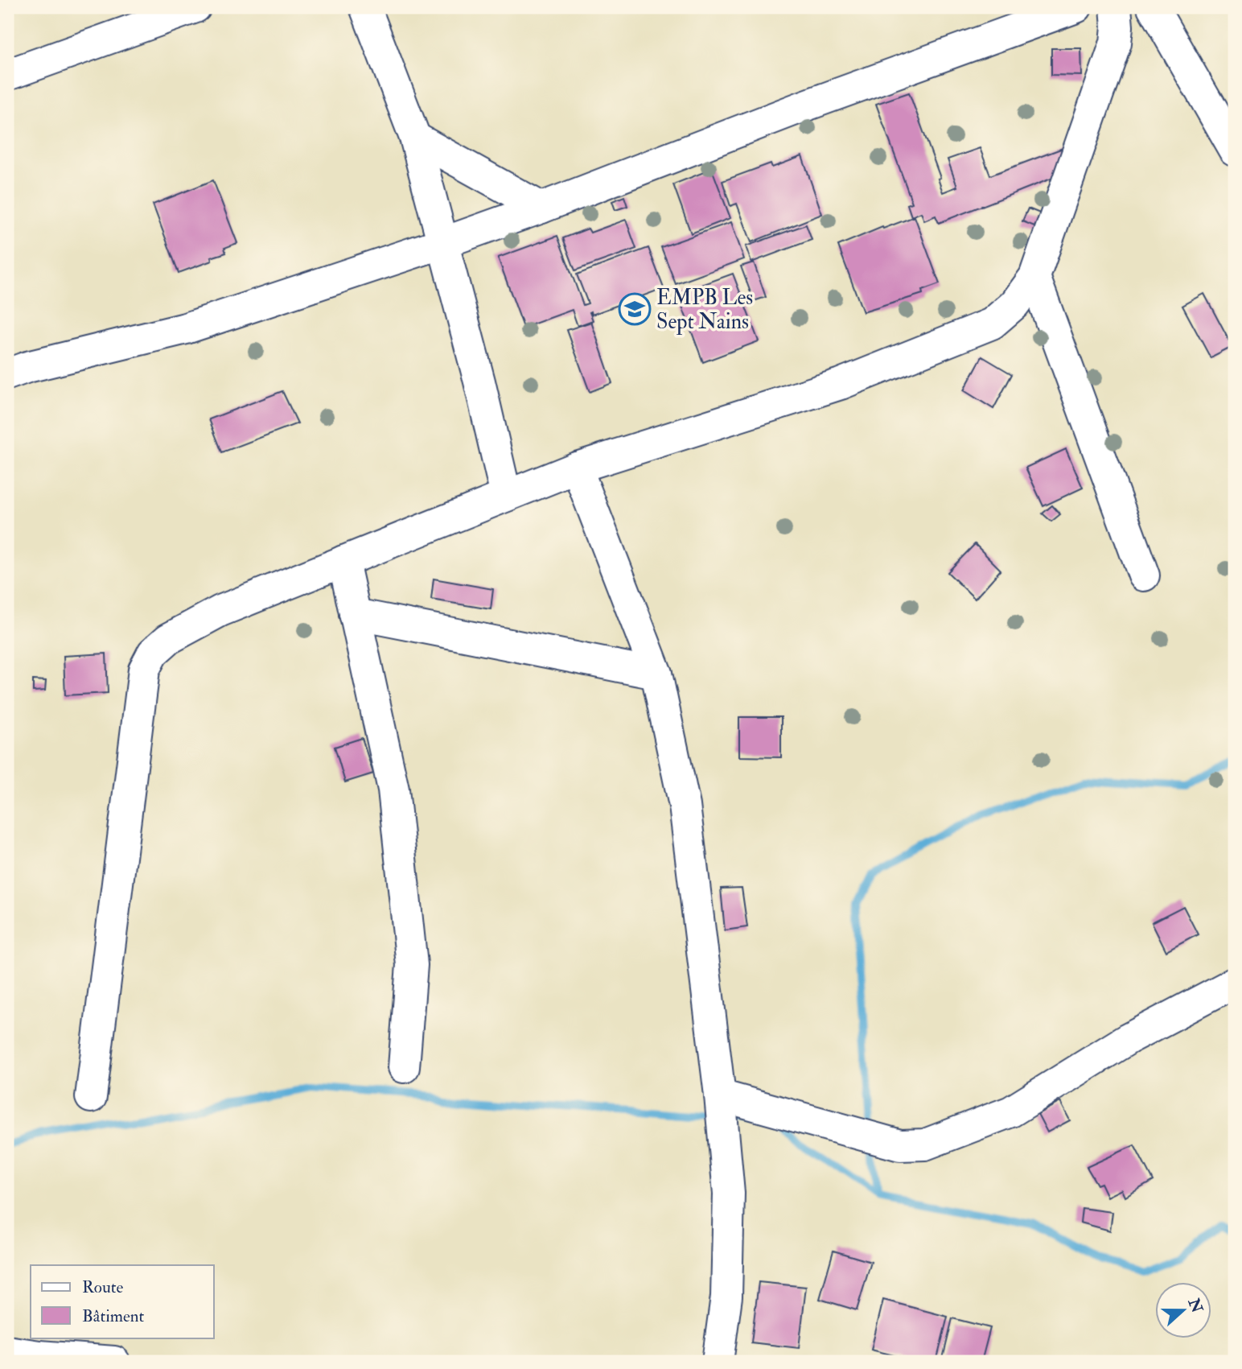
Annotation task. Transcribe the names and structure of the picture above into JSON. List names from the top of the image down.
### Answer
{
  "places": {
    "school or university": ["EMPB Les Sept Nains"]
  },
  "legend": ["Route", "Bâtiment"],
  "north": "right"
}
